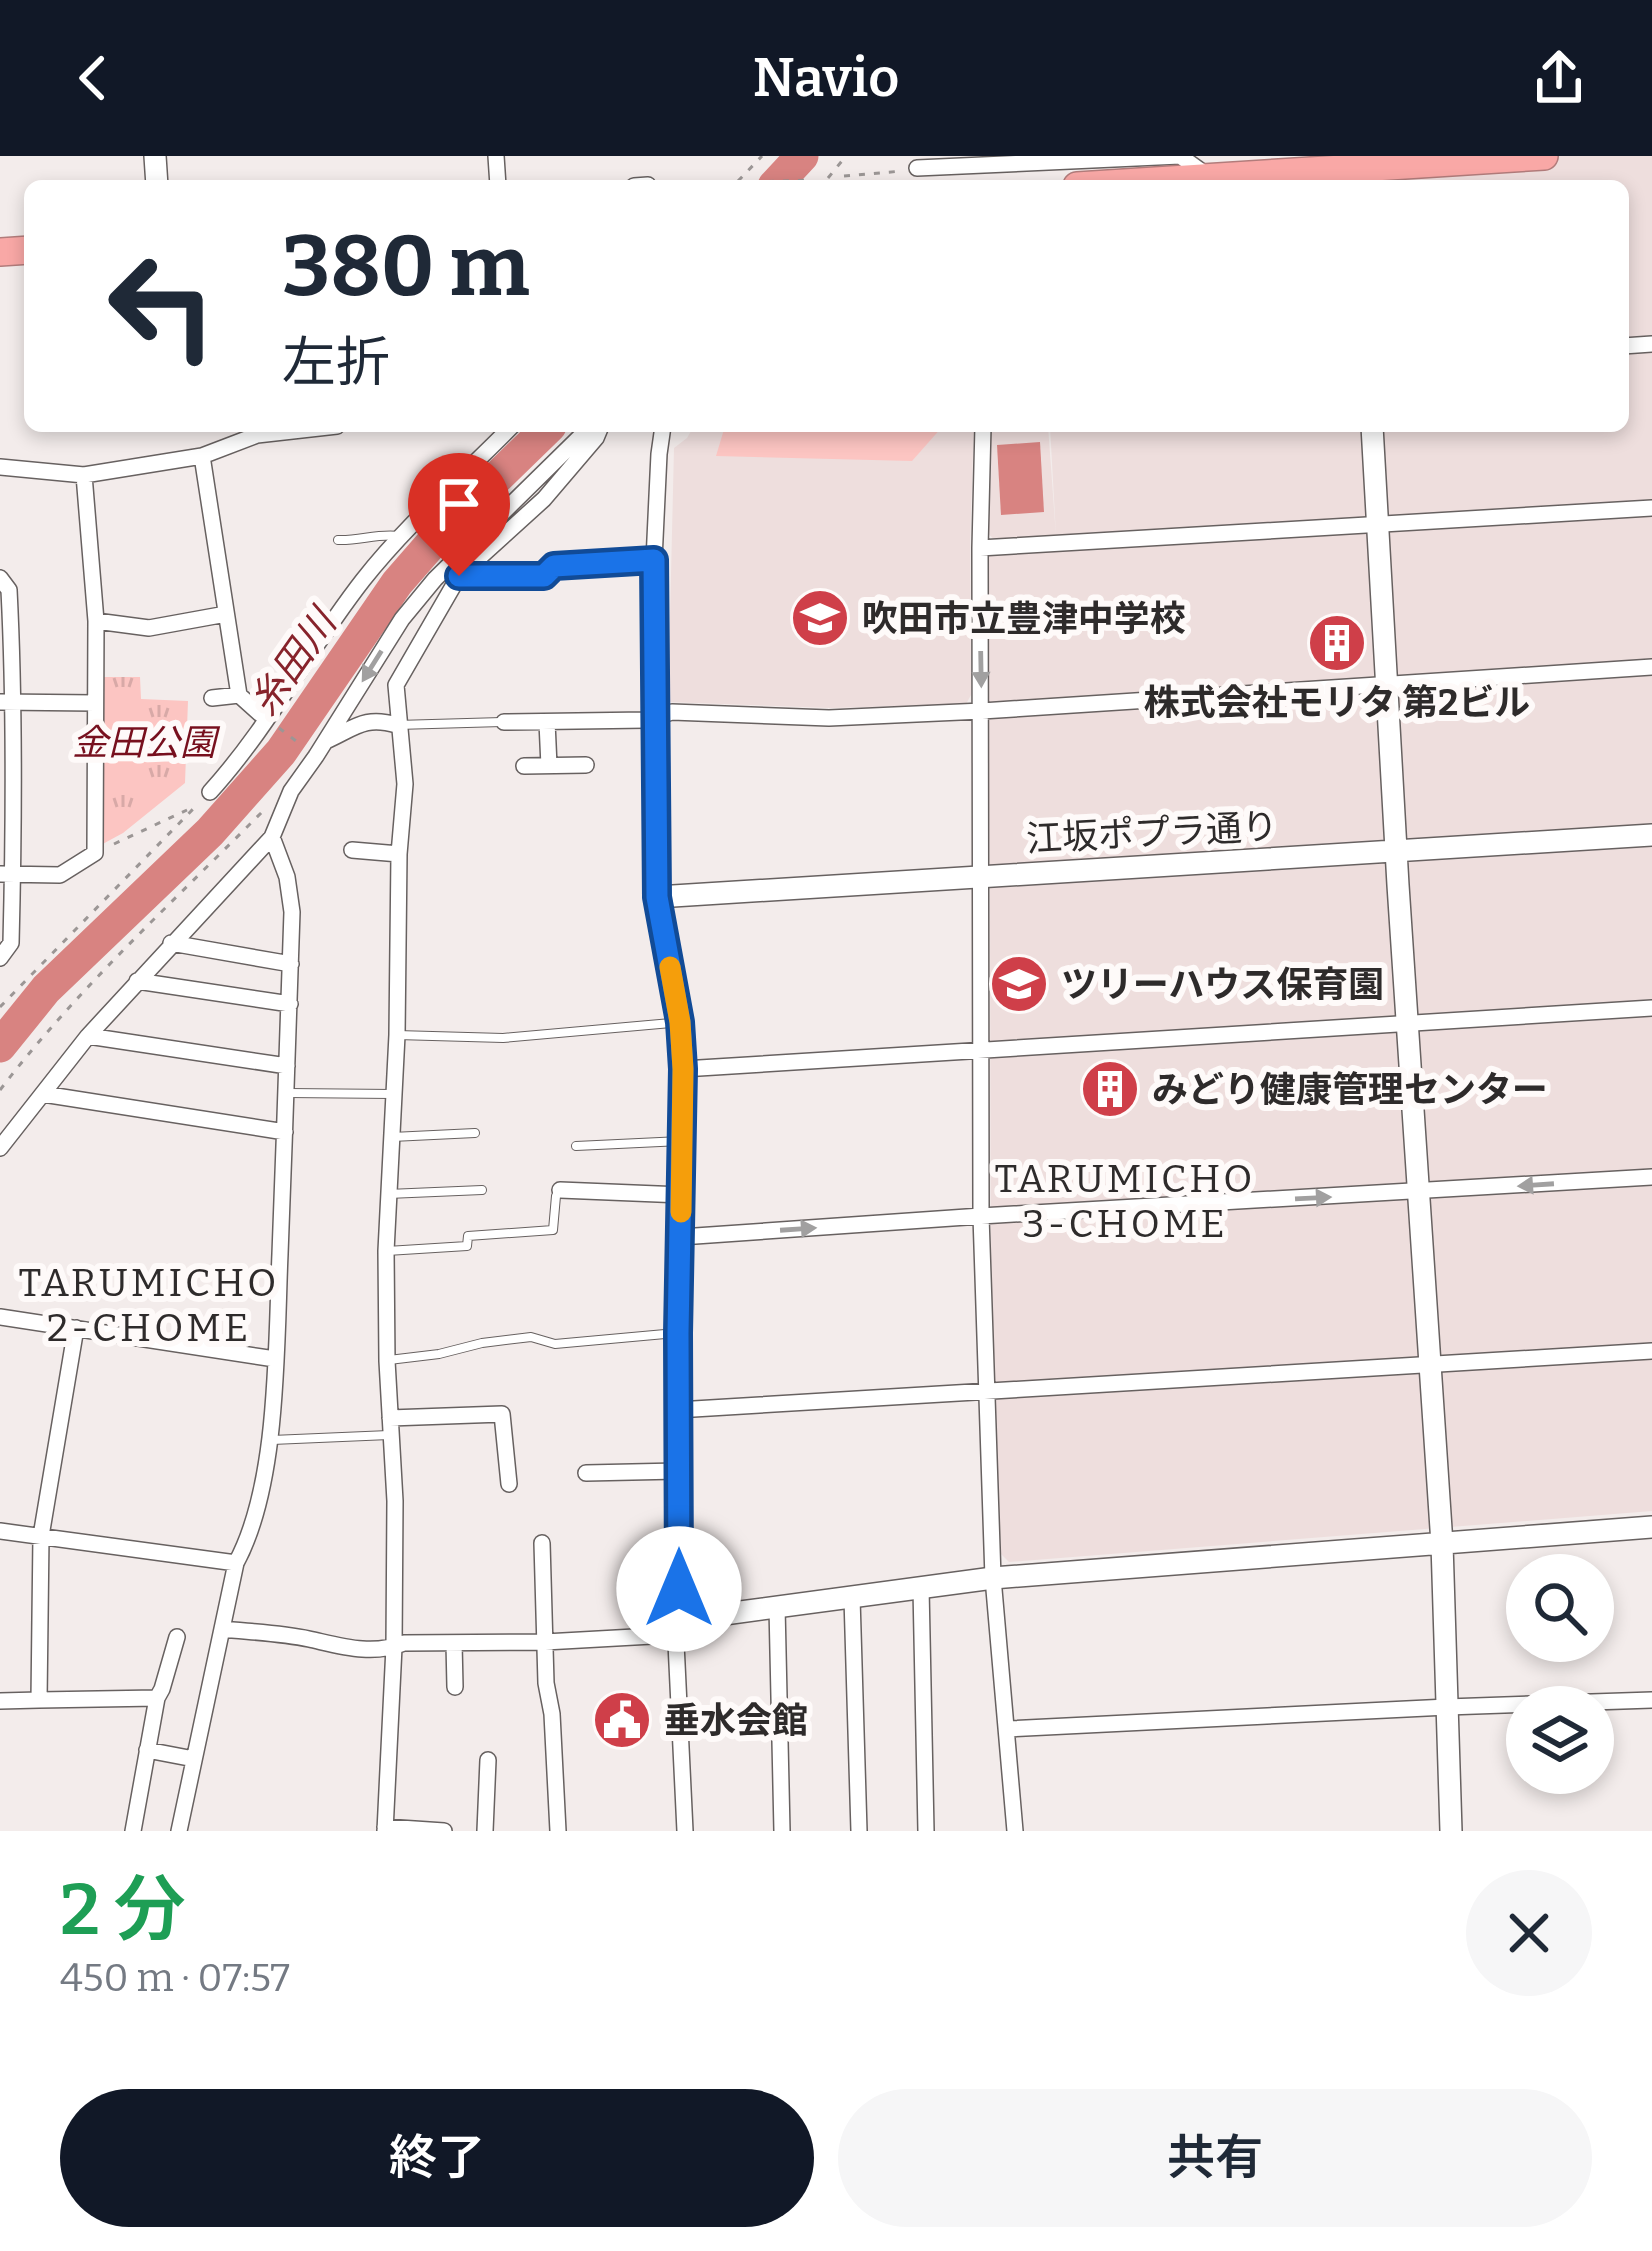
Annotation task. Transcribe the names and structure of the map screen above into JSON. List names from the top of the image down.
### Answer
{
  "streets": {
    "street": ["江坂ポプラ通り"]
  },
  "districts": ["TARUMICHO 3-CHOME", "TARUMICHO 2-CHOME"],
  "water": ["糸田川"],
  "parks": ["金田公園"],
  "places": {
    "school or university": ["吹田市立豊津中学校", "ツリーハウス保育園"],
    "building": ["株式会社モリタ 第2ビル", "みどり健康管理センター"],
    "public building": ["垂水会館"]
  },
  "page": {
    "header": "Navio",
    "turn": ["380 m", "左折"],
    "heading": ["2 分", "450 m · 07:57"],
    "buttons": ["終了", "共有"]
  }
}
